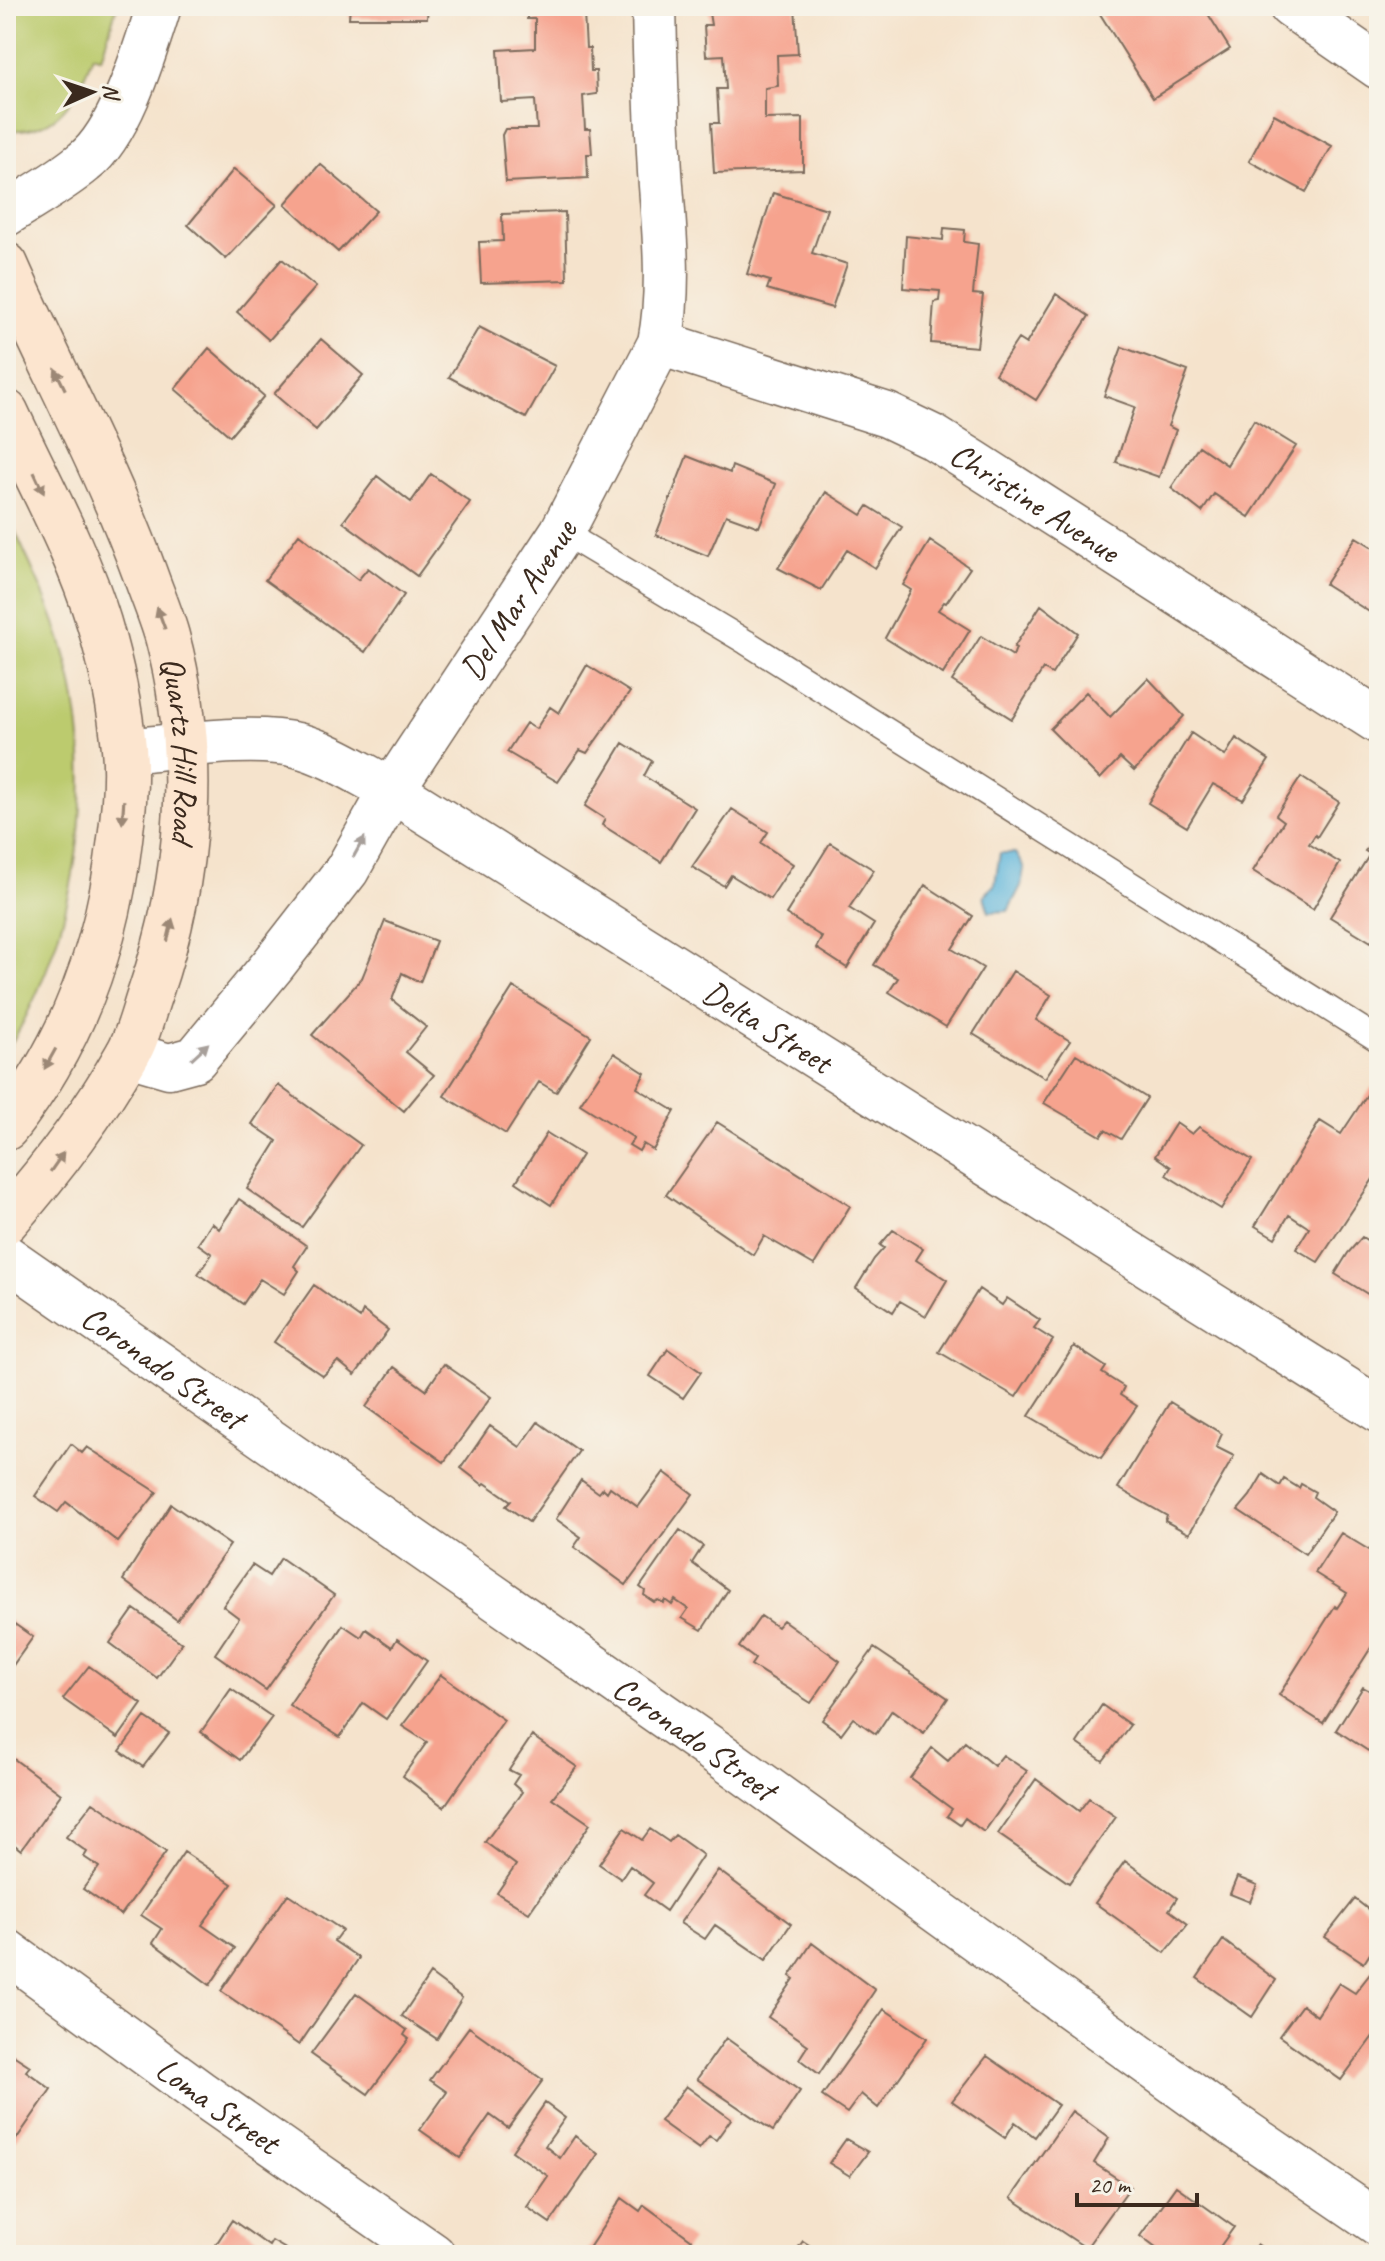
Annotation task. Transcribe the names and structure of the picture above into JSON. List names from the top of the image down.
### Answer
{
  "streets": {
    "main road": ["Quartz Hill Road"],
    "street": [
      "Christine Avenue",
      "Del Mar Avenue",
      "Delta Street",
      "Coronado Street",
      "Loma Street"
    ]
  },
  "crossings": [
    ["Christine Avenue", "Del Mar Avenue"],
    ["Del Mar Avenue", "Quartz Hill Road"],
    ["Del Mar Avenue", "Delta Street"],
    ["Quartz Hill Road", "Delta Street"]
  ],
  "scale_bar": "20 m",
  "north": "right"
}
